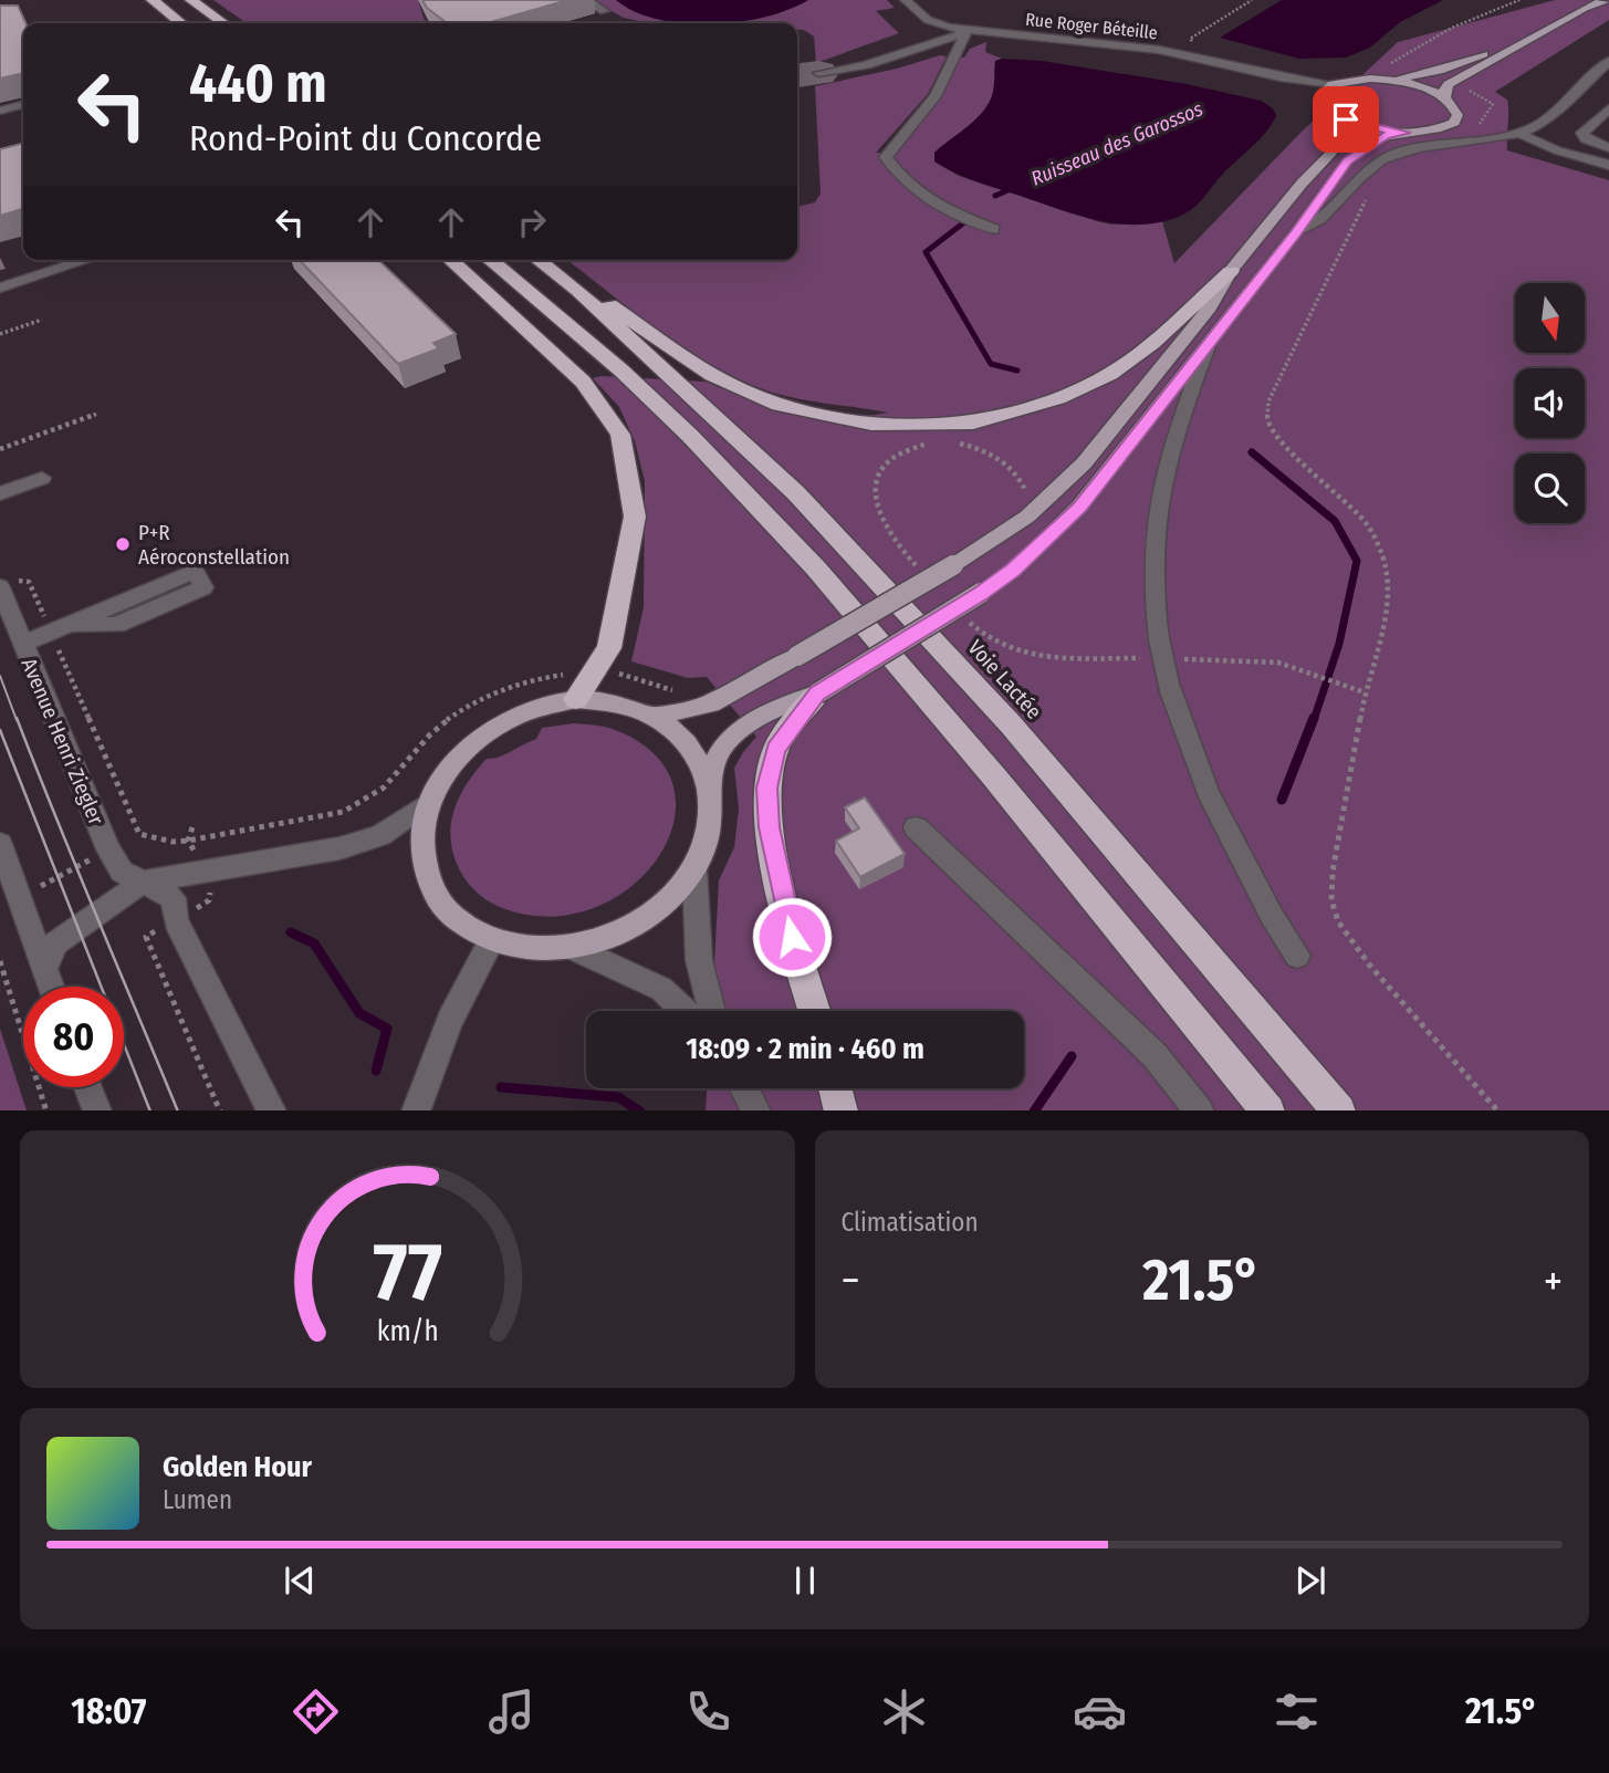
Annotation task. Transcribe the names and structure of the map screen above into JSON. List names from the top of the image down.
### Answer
{
  "streets": {
    "highway": ["Voie Lactée"],
    "street": ["Rue Roger Béteille", "Avenue Henri Ziegler"]
  },
  "water": ["Ruisseau des Garossos"],
  "places": ["P+R Aéroconstellation"],
  "north": "bottom",
  "page": {
    "turn": ["440 m", "Rond-Point du Concorde"],
    "limit": "80",
    "trip": "18:09 · 2 min · 460 m",
    "tile": "Climatisation",
    "heat": ["−", "21.5°", "+"],
    "song": ["Golden Hour", "Lumen"],
    "tabs": ["18:07", "21.5°"],
    "gauge": ["77", "km/h"]
  }
}
